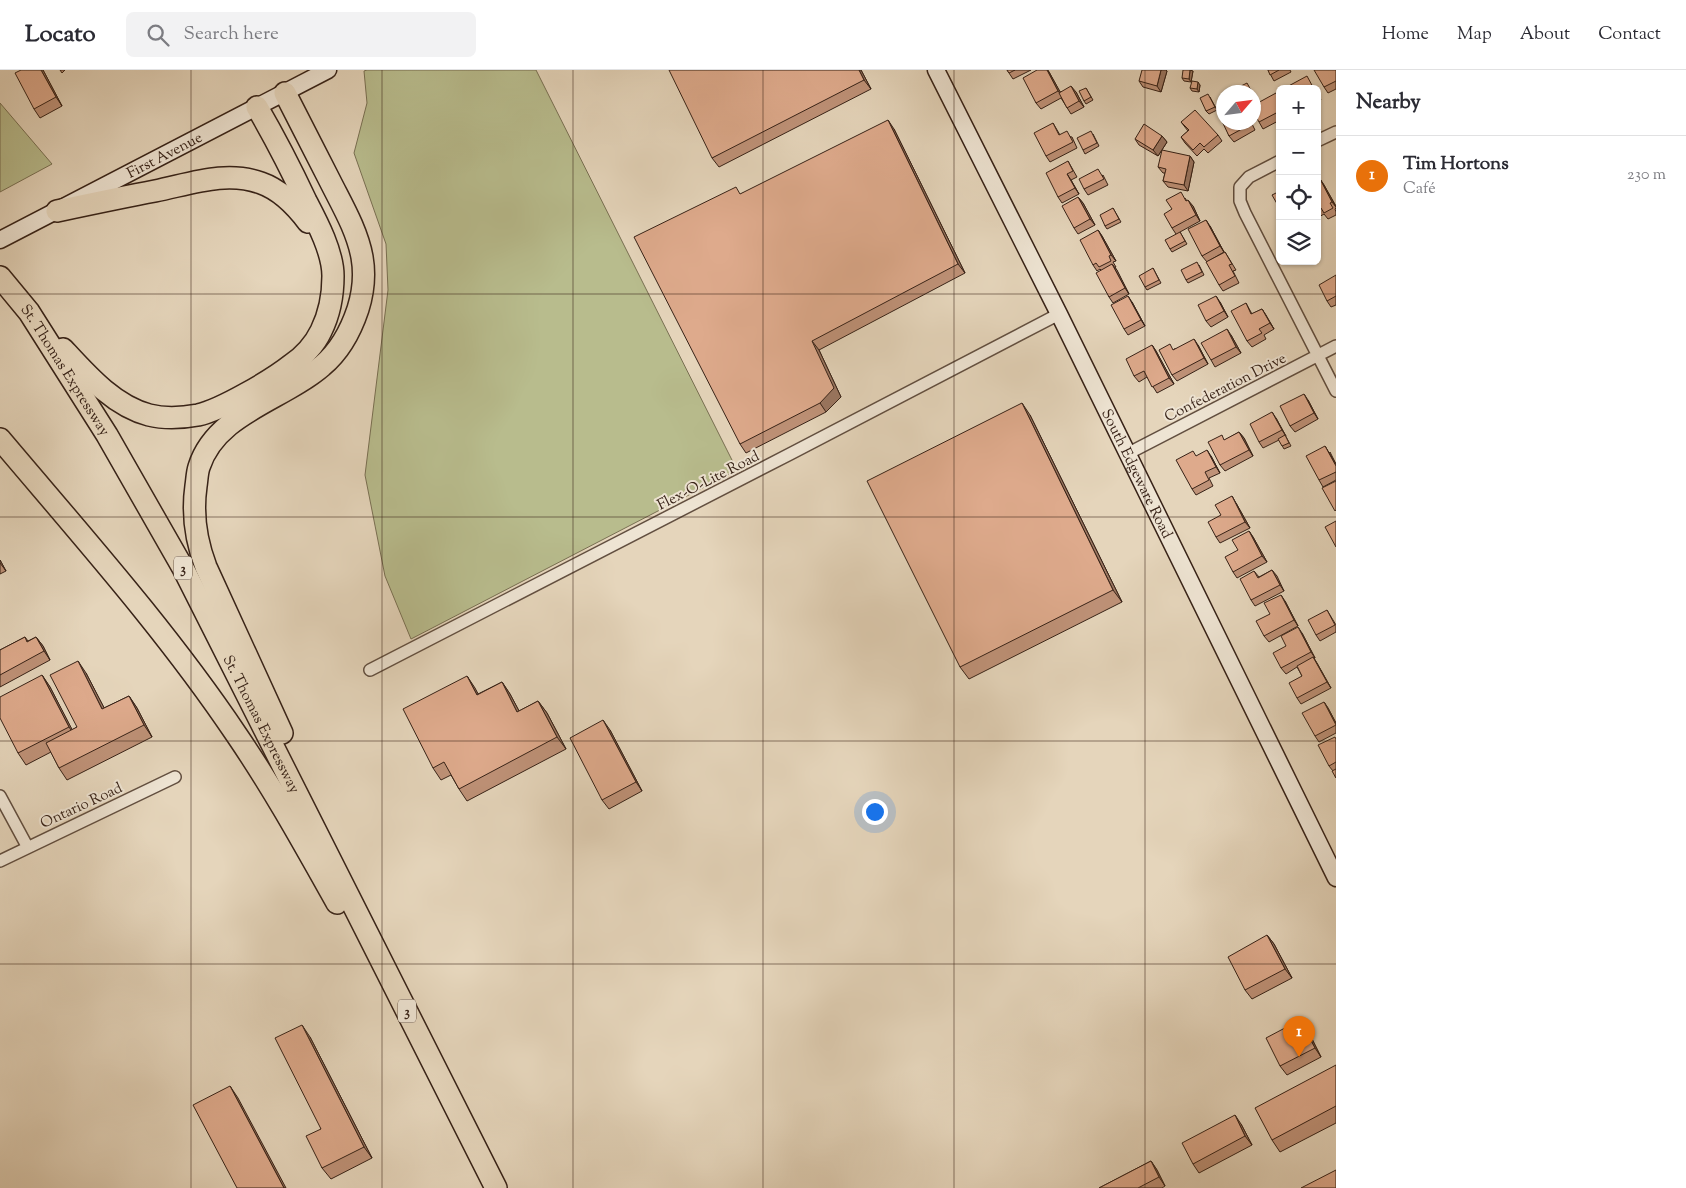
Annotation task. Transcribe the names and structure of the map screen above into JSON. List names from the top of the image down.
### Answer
{
  "streets": {
    "highway": ["St. Thomas Expressway", "3"],
    "main road": ["First Avenue", "South Edgeware Road"],
    "street": ["Confederation Drive", "Flex-O-Lite Road", "Ontario Road"]
  },
  "crossings": [
    ["Confederation Drive", "South Edgeware Road"],
    ["South Edgeware Road", "Flex-O-Lite Road"]
  ],
  "north": "top right",
  "page": {
    "header": "Locato",
    "search": "Search here",
    "nav": [
      "Home",
      "Map",
      "About",
      "Contact"
    ],
    "heading": "Nearby",
    "map_buttons": ["+", "−"],
    "list": [
      {
        "mark": "1",
        "name": "Tim Hortons",
        "note": "Café",
        "value": "230 m"
      }
    ],
    "pins": "1"
  }
}
